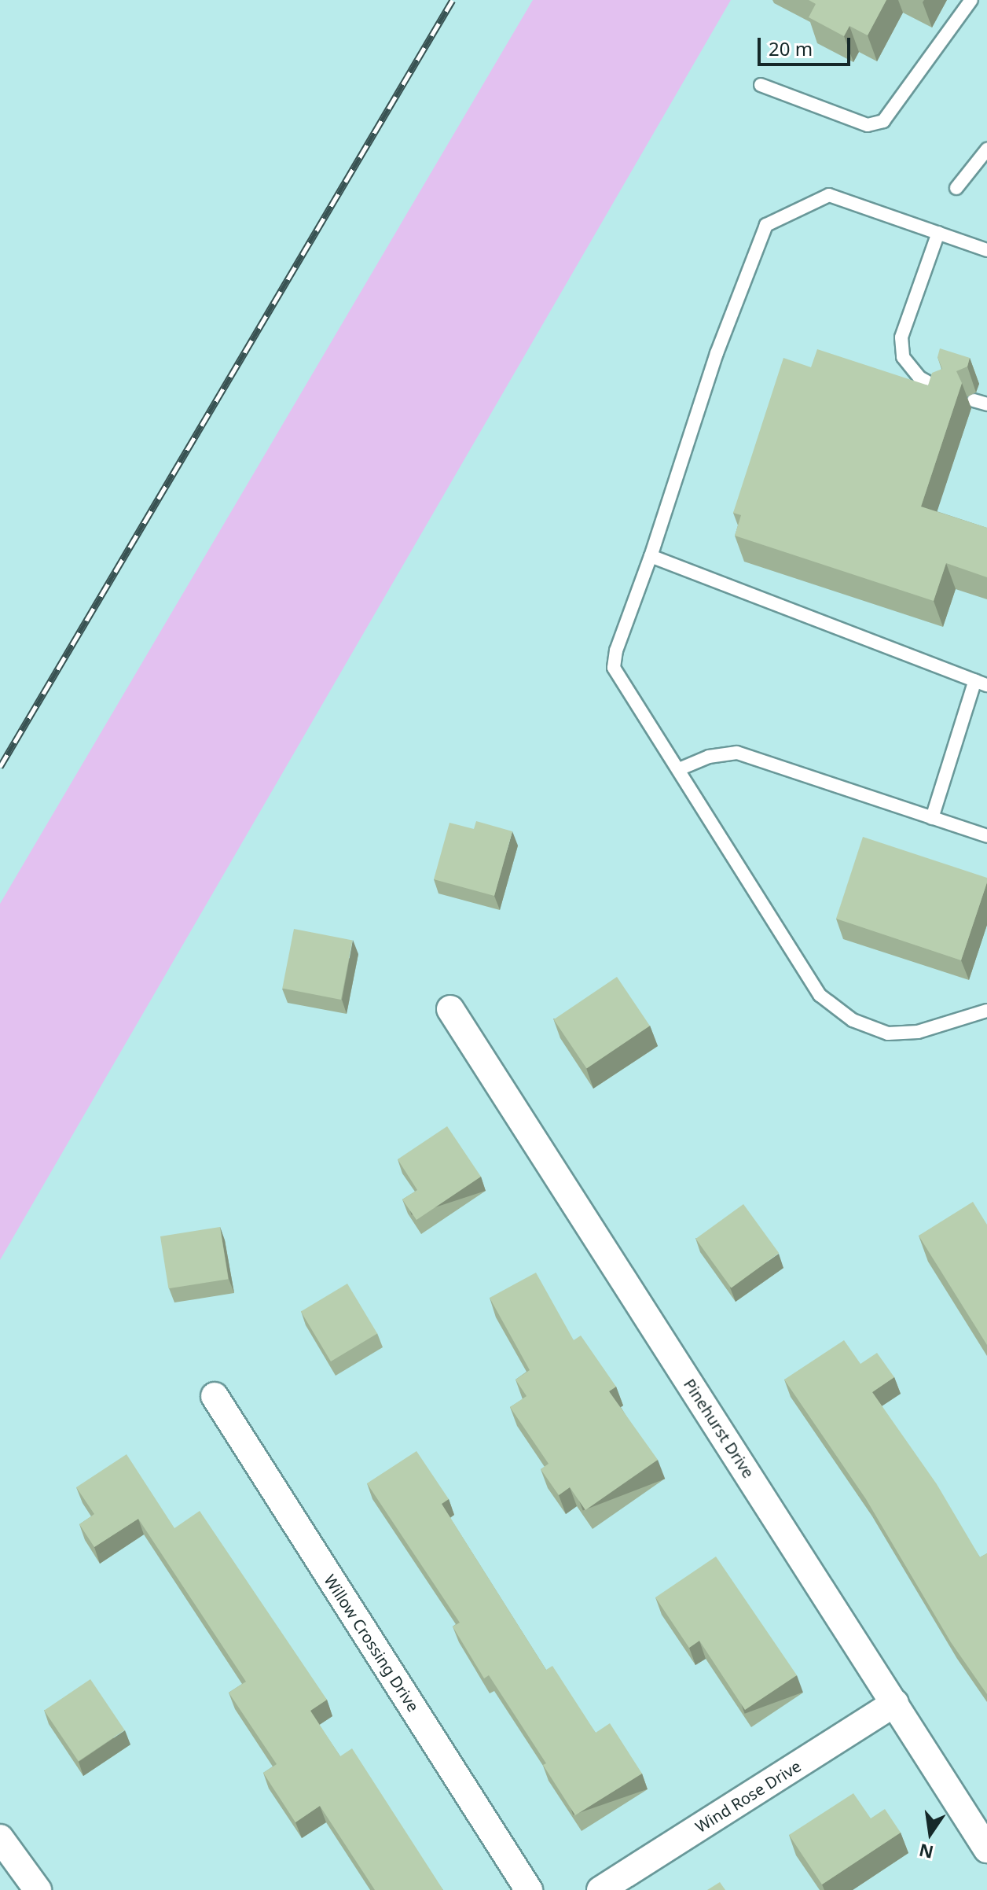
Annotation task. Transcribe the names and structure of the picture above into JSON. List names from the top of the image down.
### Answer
{
  "streets": {
    "street": ["Pinehurst Drive", "Willow Crossing Drive", "Wind Rose Drive"]
  },
  "crossings": [
    ["Pinehurst Drive", "Wind Rose Drive"]
  ],
  "scale_bar": "20 m",
  "north": "bottom"
}
